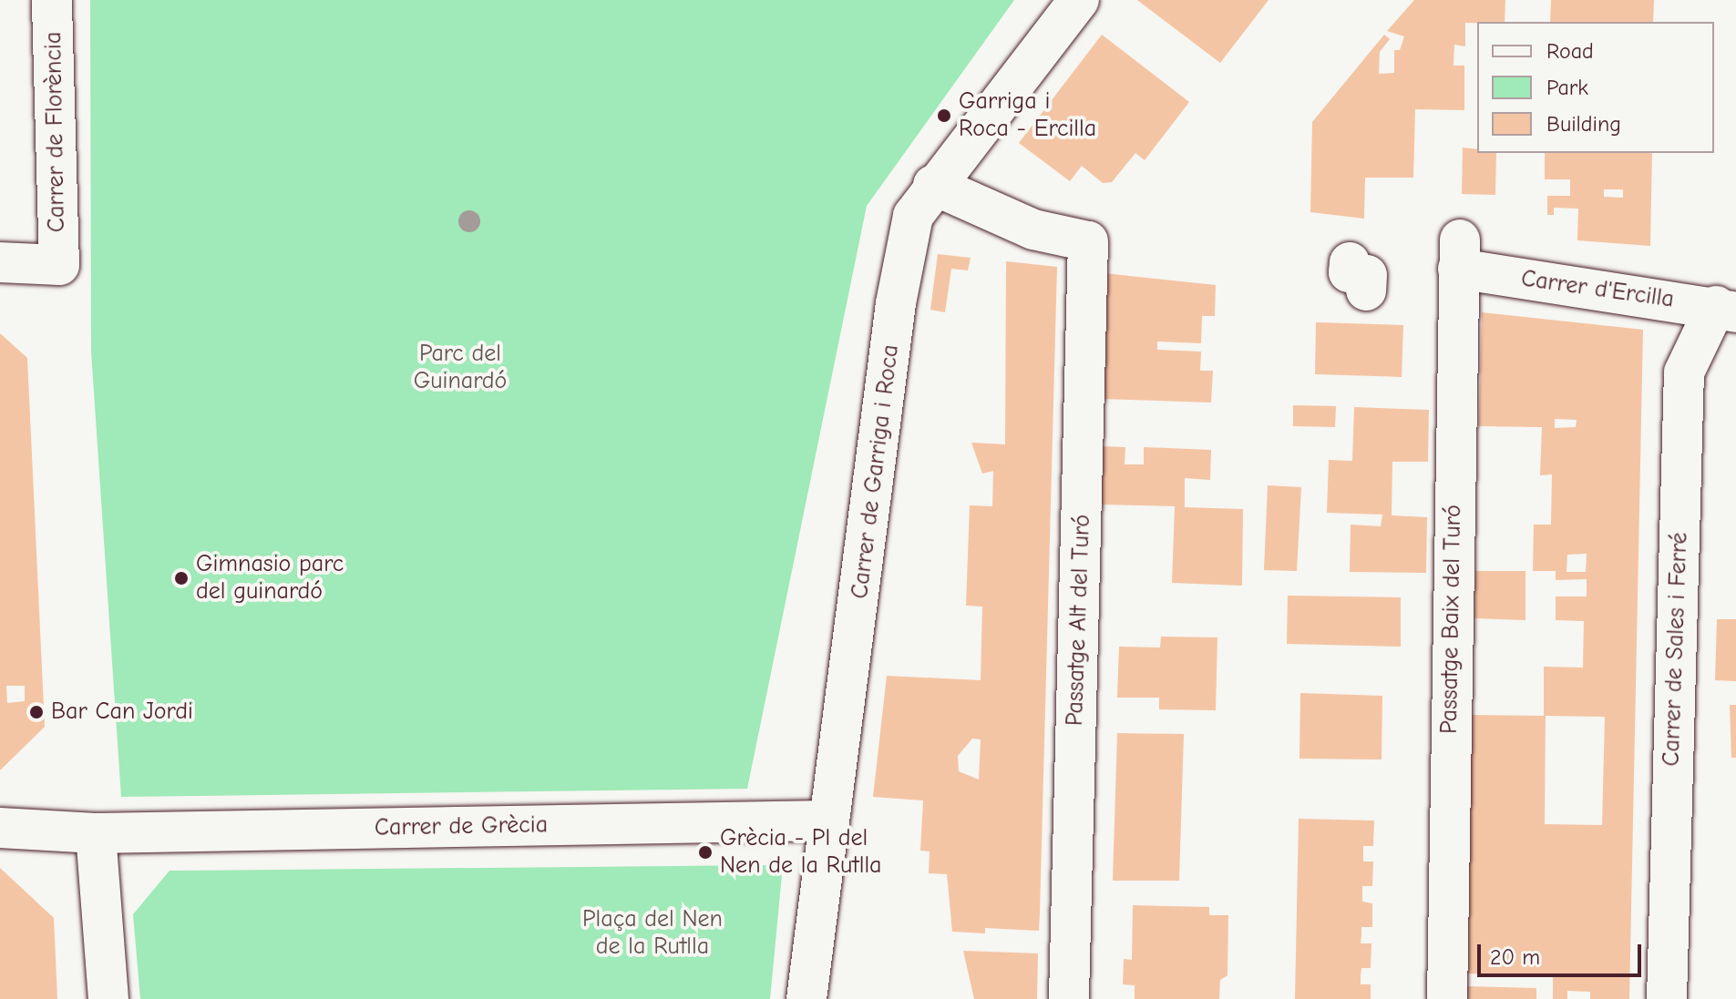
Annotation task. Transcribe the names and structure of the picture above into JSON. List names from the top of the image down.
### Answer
{
  "streets": {
    "street": [
      "Carrer de Florència",
      "Carrer d'Ercilla",
      "Carrer de Garriga i Roca",
      "Passatge Baix del Turó",
      "Passatge Alt del Turó",
      "Carrer de Sales i Ferré",
      "Carrer de Grècia"
    ]
  },
  "crossings": [
    ["Carrer d'Ercilla", "Passatge Baix del Turó"],
    ["Carrer d'Ercilla", "Carrer de Sales i Ferré"],
    ["Carrer de Garriga i Roca", "Passatge Alt del Turó"],
    ["Carrer de Garriga i Roca", "Carrer de Grècia"]
  ],
  "parks": ["Parc del Guinardó", "Plaça del Nen de la Rutlla"],
  "places": [
    "Garriga i Roca - Ercilla",
    "Gimnasio parc del guinardó",
    "Bar Can Jordi",
    "Grècia - Pl del Nen de la Rutlla"
  ],
  "legend": ["Road", "Park", "Building"],
  "scale_bar": "20 m"
}
